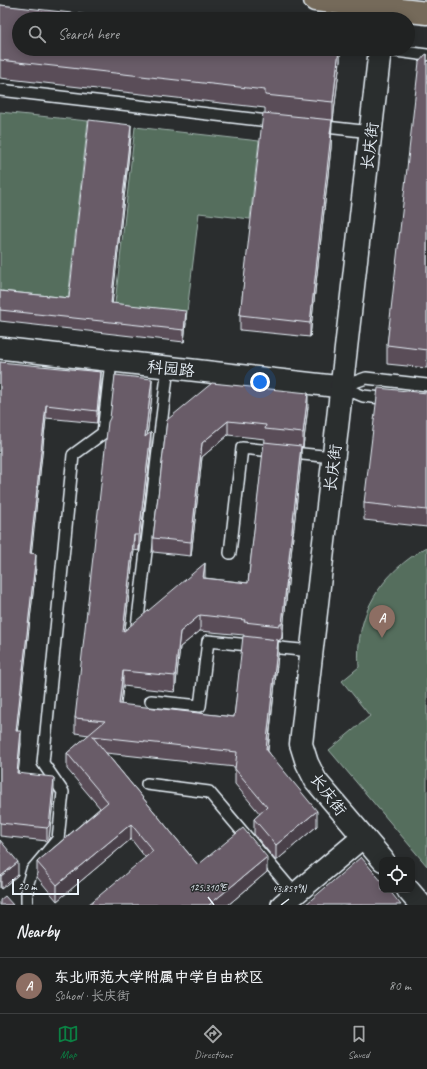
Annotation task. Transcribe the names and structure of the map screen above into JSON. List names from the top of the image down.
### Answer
{
  "streets": {
    "street": ["长庆街", "科园路"]
  },
  "crossings": [
    ["长庆街", "科园路"]
  ],
  "scale_bar": "20 m",
  "page": {
    "search": "Search here",
    "pins": "A",
    "scale": "20 m",
    "heading": "Nearby",
    "list": [
      {
        "mark": "A",
        "name": "东北师范大学附属中学自由校区",
        "note": "School · 长庆街",
        "value": "80 m"
      }
    ],
    "nav": ["Map", "Directions", "Saved"]
  },
  "coordinates": ["125.310°E", "43.859°N"]
}
